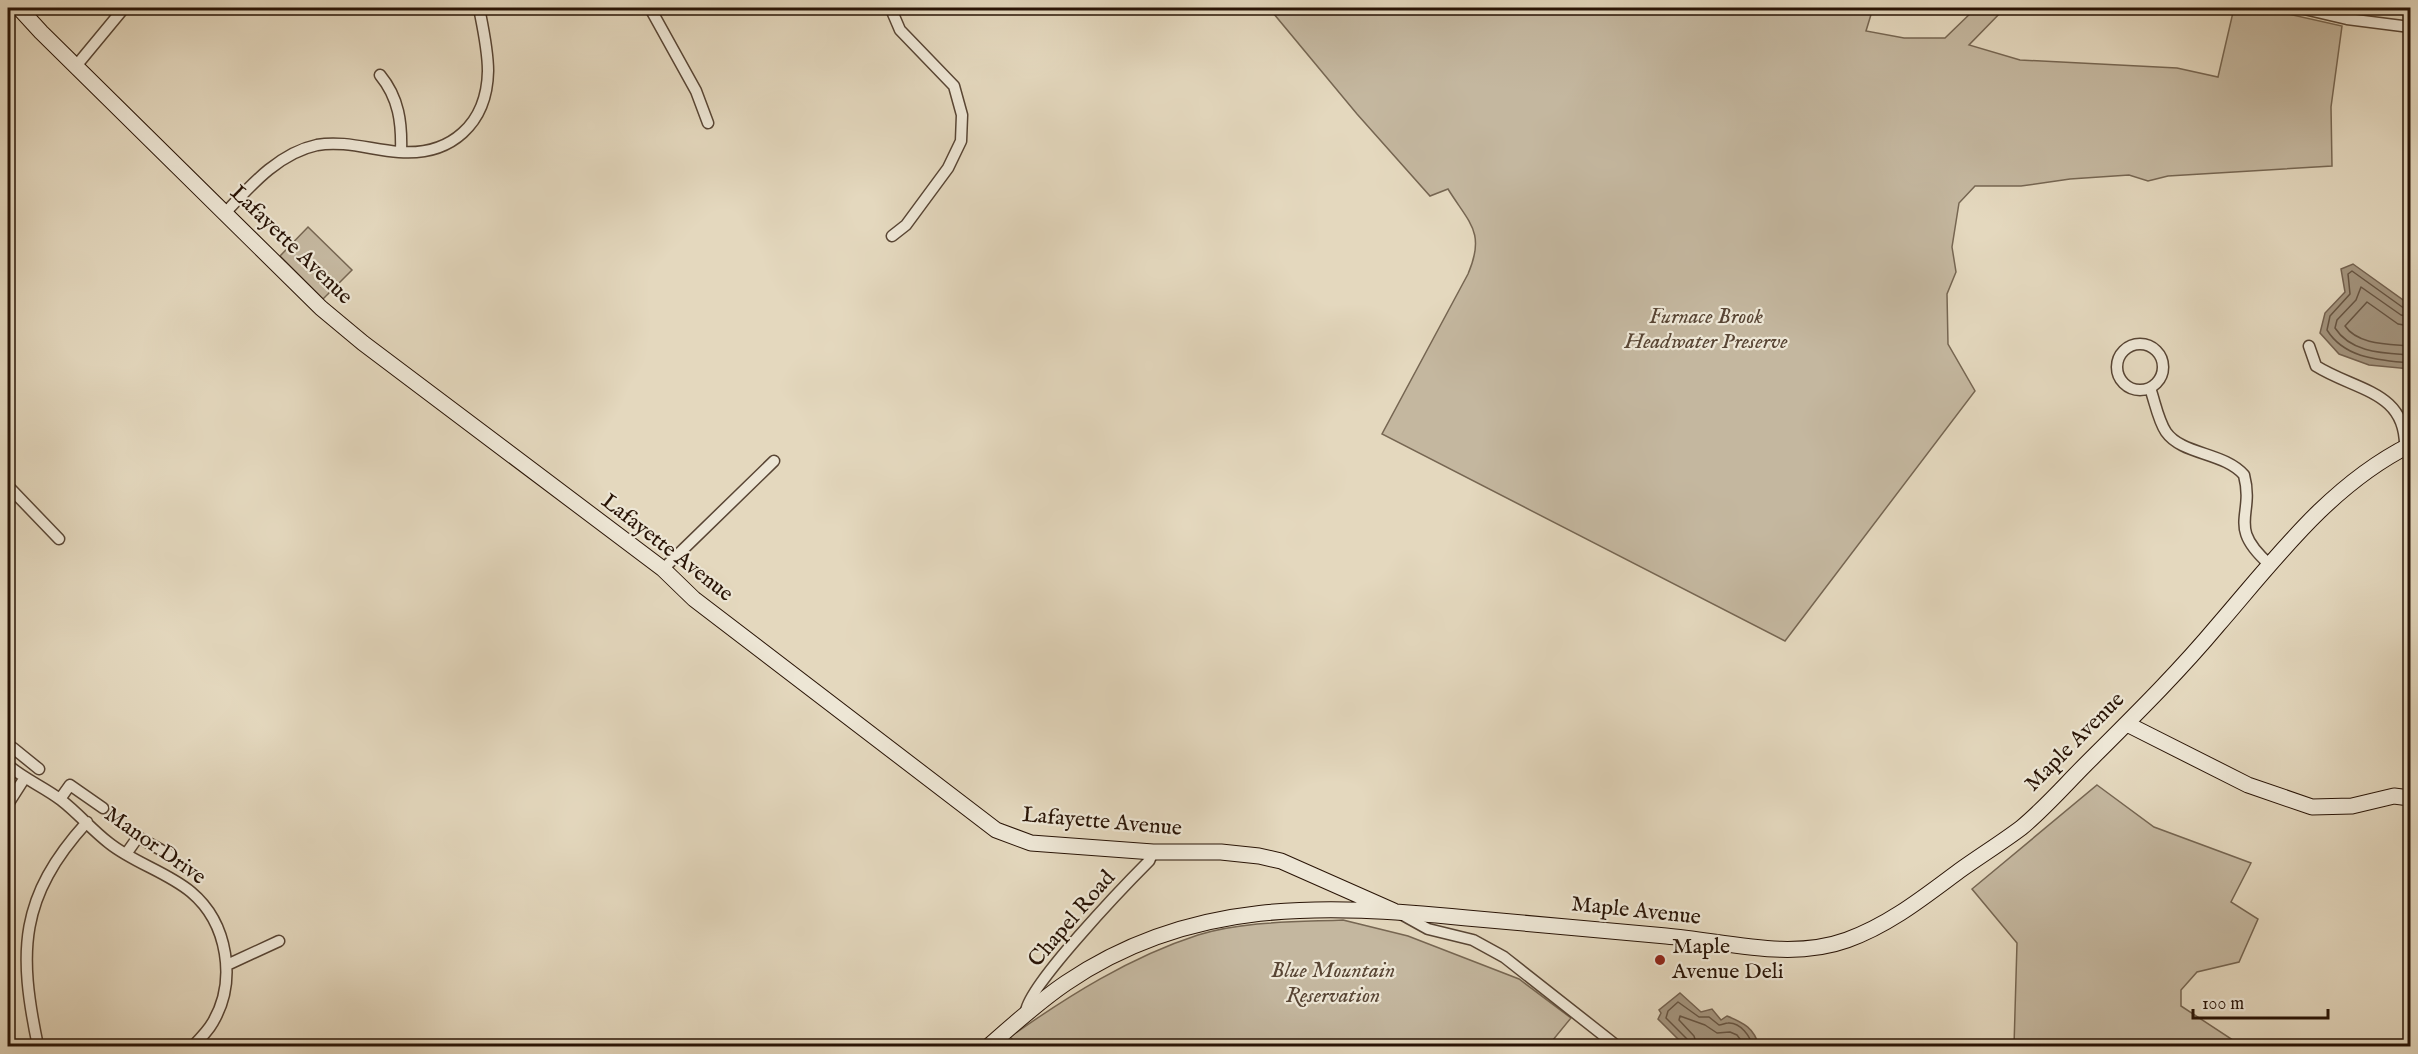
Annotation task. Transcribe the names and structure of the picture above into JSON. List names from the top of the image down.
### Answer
{
  "streets": {
    "street": [
      "Lafayette Avenue",
      "Maple Avenue",
      "Manor Drive",
      "Chapel Road"
    ]
  },
  "crossings": [
    ["Lafayette Avenue", "Maple Avenue"],
    ["Lafayette Avenue", "Chapel Road"],
    ["Maple Avenue", "Chapel Road"]
  ],
  "parks": ["Furnace Brook Headwater Preserve", "Blue Mountain Reservation"],
  "places": ["Maple Avenue Deli"],
  "scale_bar": "100 m"
}
